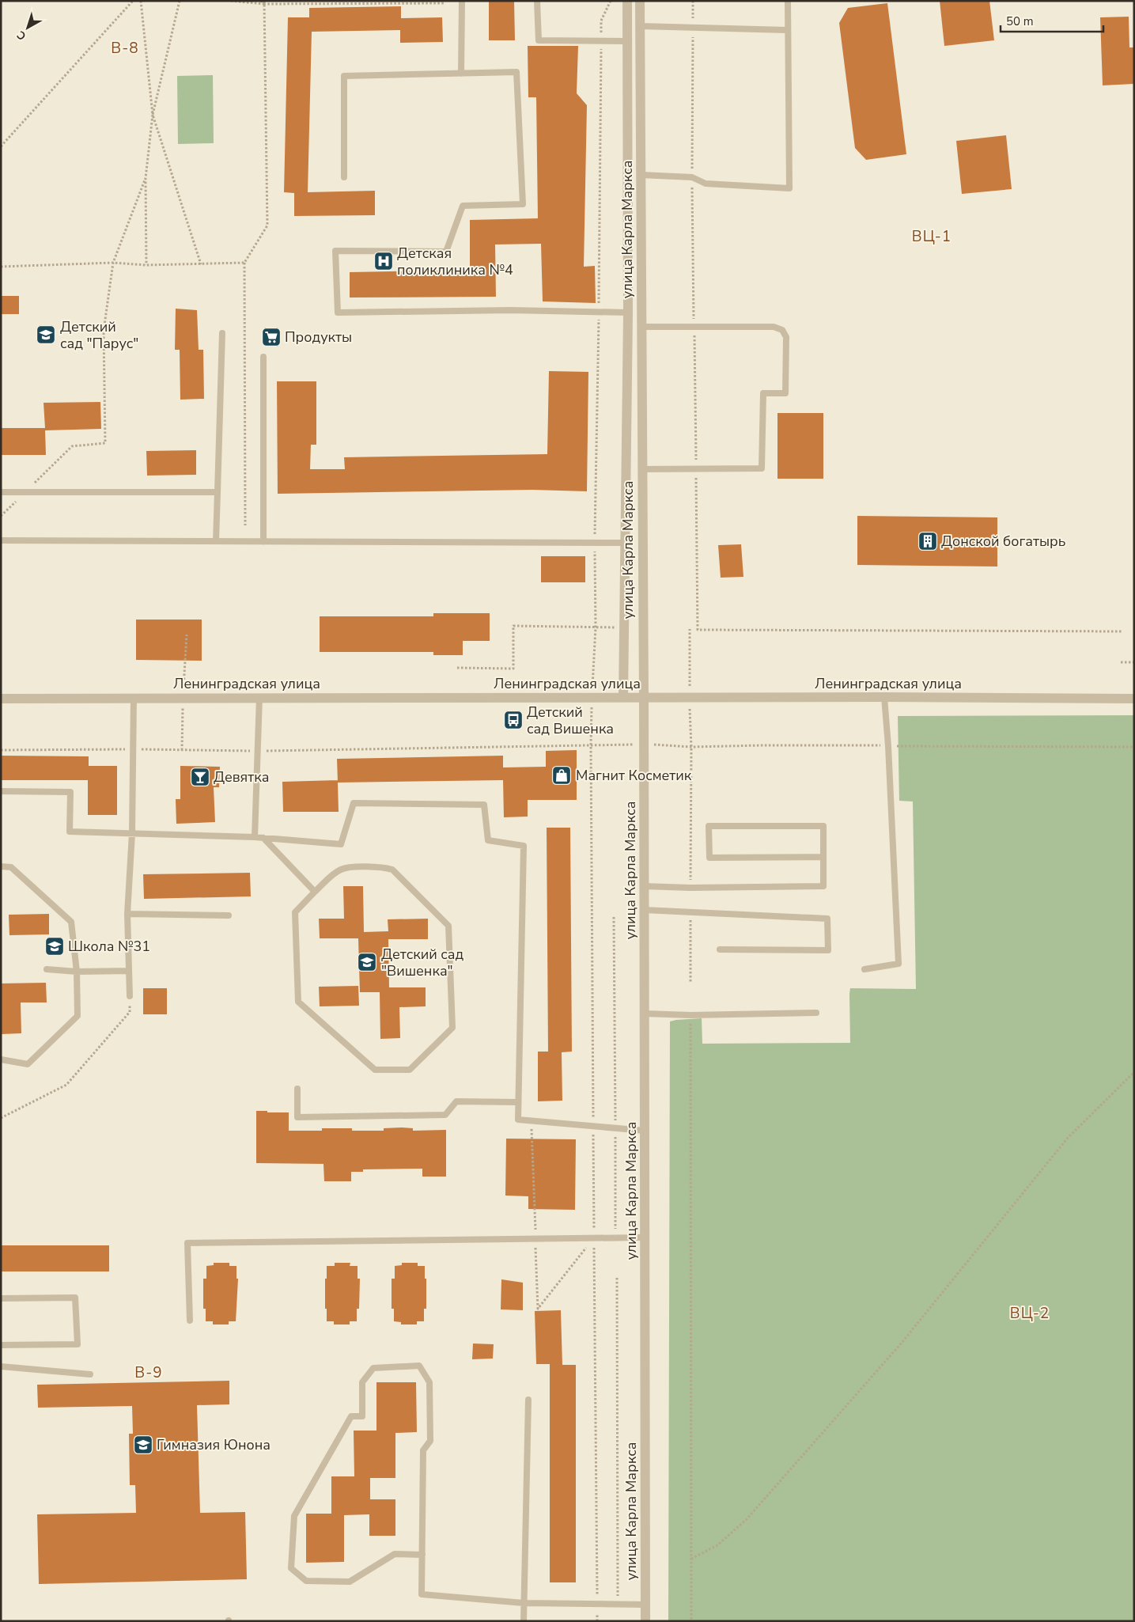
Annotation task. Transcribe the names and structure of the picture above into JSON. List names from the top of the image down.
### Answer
{
  "streets": {
    "street": ["улица Карла Маркса", "Ленинградская улица"]
  },
  "crossings": [
    ["улица Карла Маркса", "Ленинградская улица"]
  ],
  "districts": [
    "В-8",
    "ВЦ-1",
    "ВЦ-2",
    "В-9"
  ],
  "places": {
    "hospital": ["Детская поликлиника №4"],
    "school or university": [
      "Детский сад \"Парус\"",
      "Школа №31",
      "Детский сад \"Вишенка\"",
      "Гимназия Юнона"
    ],
    "supermarket": ["Продукты"],
    "building": ["Донской богатырь"],
    "bus stop": ["Детский сад Вишенка"],
    "shop": ["Магнит Косметик"],
    "bar": ["Девятка"]
  },
  "scale_bar": "50 m",
  "north": "bottom left"
}
